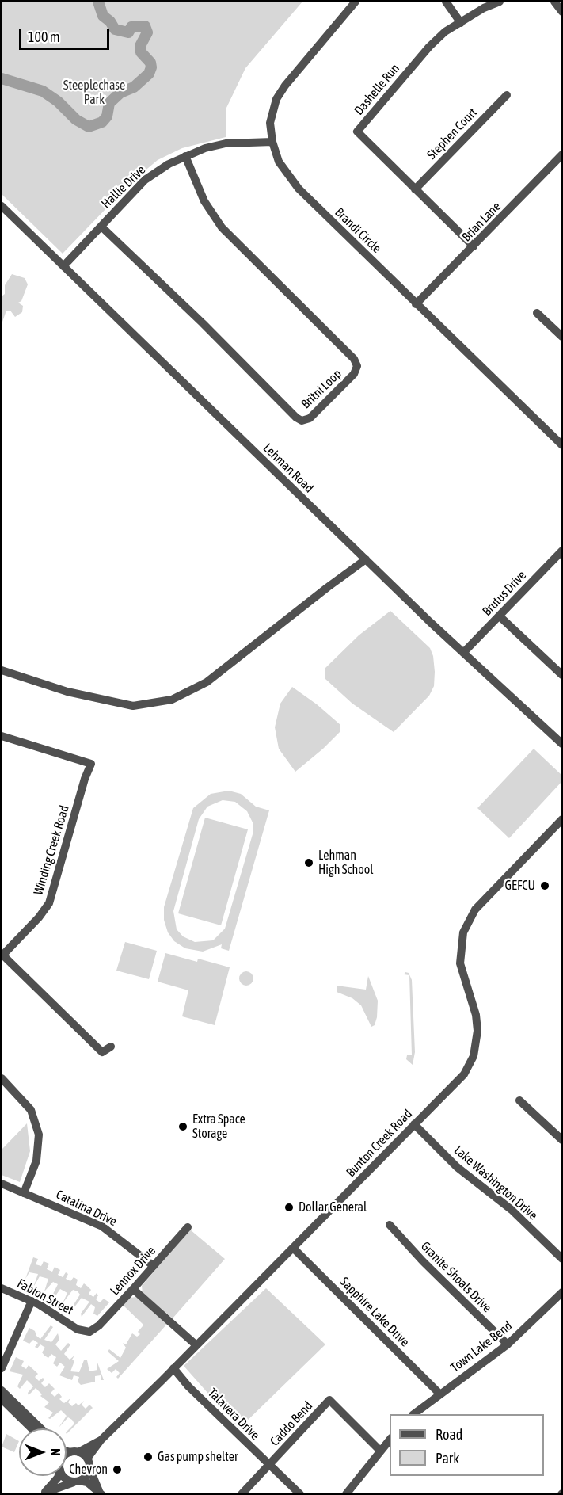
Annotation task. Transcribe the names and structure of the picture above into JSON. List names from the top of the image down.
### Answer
{
  "streets": {
    "street": [
      "Dashelle Run",
      "Stephen Court",
      "Hallie Drive",
      "Brian Lane",
      "Brandi Circle",
      "Britni Loop",
      "Lehman Road",
      "Brutus Drive",
      "Winding Creek Road",
      "Bunton Creek Road",
      "Lake Washington Drive",
      "Catalina Drive",
      "Lennox Drive",
      "Granite Shoals Drive",
      "Fabion Street",
      "Sapphire Lake Drive",
      "Town Lake Bend",
      "Talavera Drive",
      "Caddo Bend"
    ]
  },
  "crossings": [
    ["Dashelle Run", "Stephen Court"],
    ["Dashelle Run", "Brian Lane"],
    ["Hallie Drive", "Brandi Circle"],
    ["Hallie Drive", "Britni Loop"],
    ["Hallie Drive", "Lehman Road"],
    ["Brian Lane", "Brandi Circle"],
    ["Lehman Road", "Brutus Drive"],
    ["Bunton Creek Road", "Lake Washington Drive"],
    ["Bunton Creek Road", "Sapphire Lake Drive"],
    ["Bunton Creek Road", "Talavera Drive"],
    ["Catalina Drive", "Lennox Drive"],
    ["Lennox Drive", "Fabion Street"],
    ["Granite Shoals Drive", "Town Lake Bend"],
    ["Sapphire Lake Drive", "Town Lake Bend"],
    ["Talavera Drive", "Caddo Bend"]
  ],
  "parks": ["Steeplechase Park"],
  "places": [
    "Lehman High School",
    "GEFCU",
    "Extra Space Storage",
    "Dollar General",
    "Gas pump shelter",
    "Chevron"
  ],
  "legend": ["Road", "Park"],
  "scale_bar": "100 m",
  "north": "right"
}
